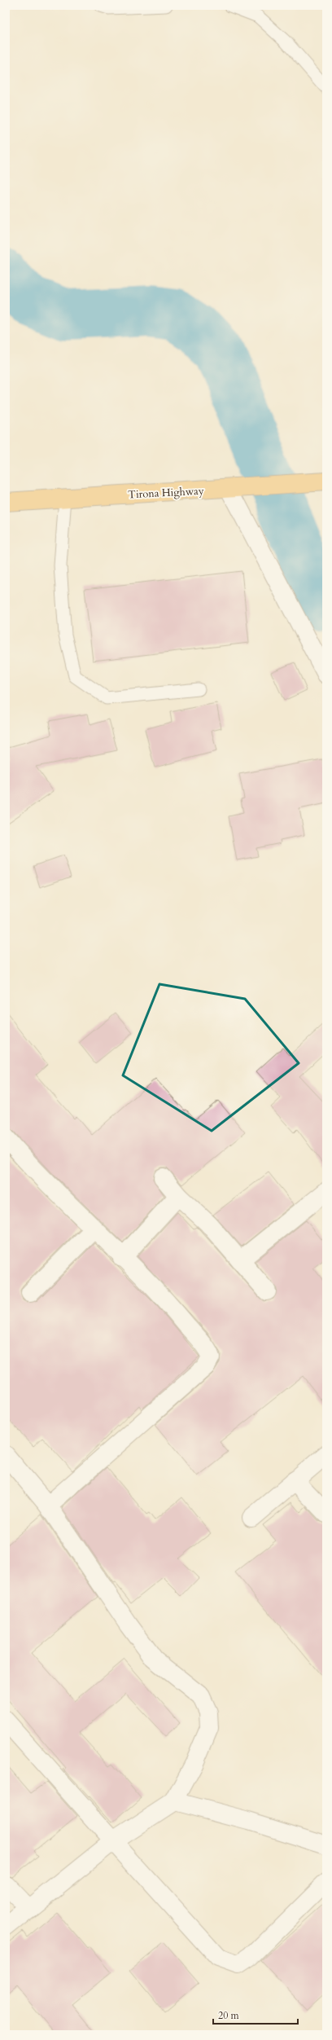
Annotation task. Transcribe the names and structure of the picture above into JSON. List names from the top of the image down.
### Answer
{
  "streets": {
    "main road": ["Tirona Highway"]
  },
  "scale_bar": "20 m"
}
